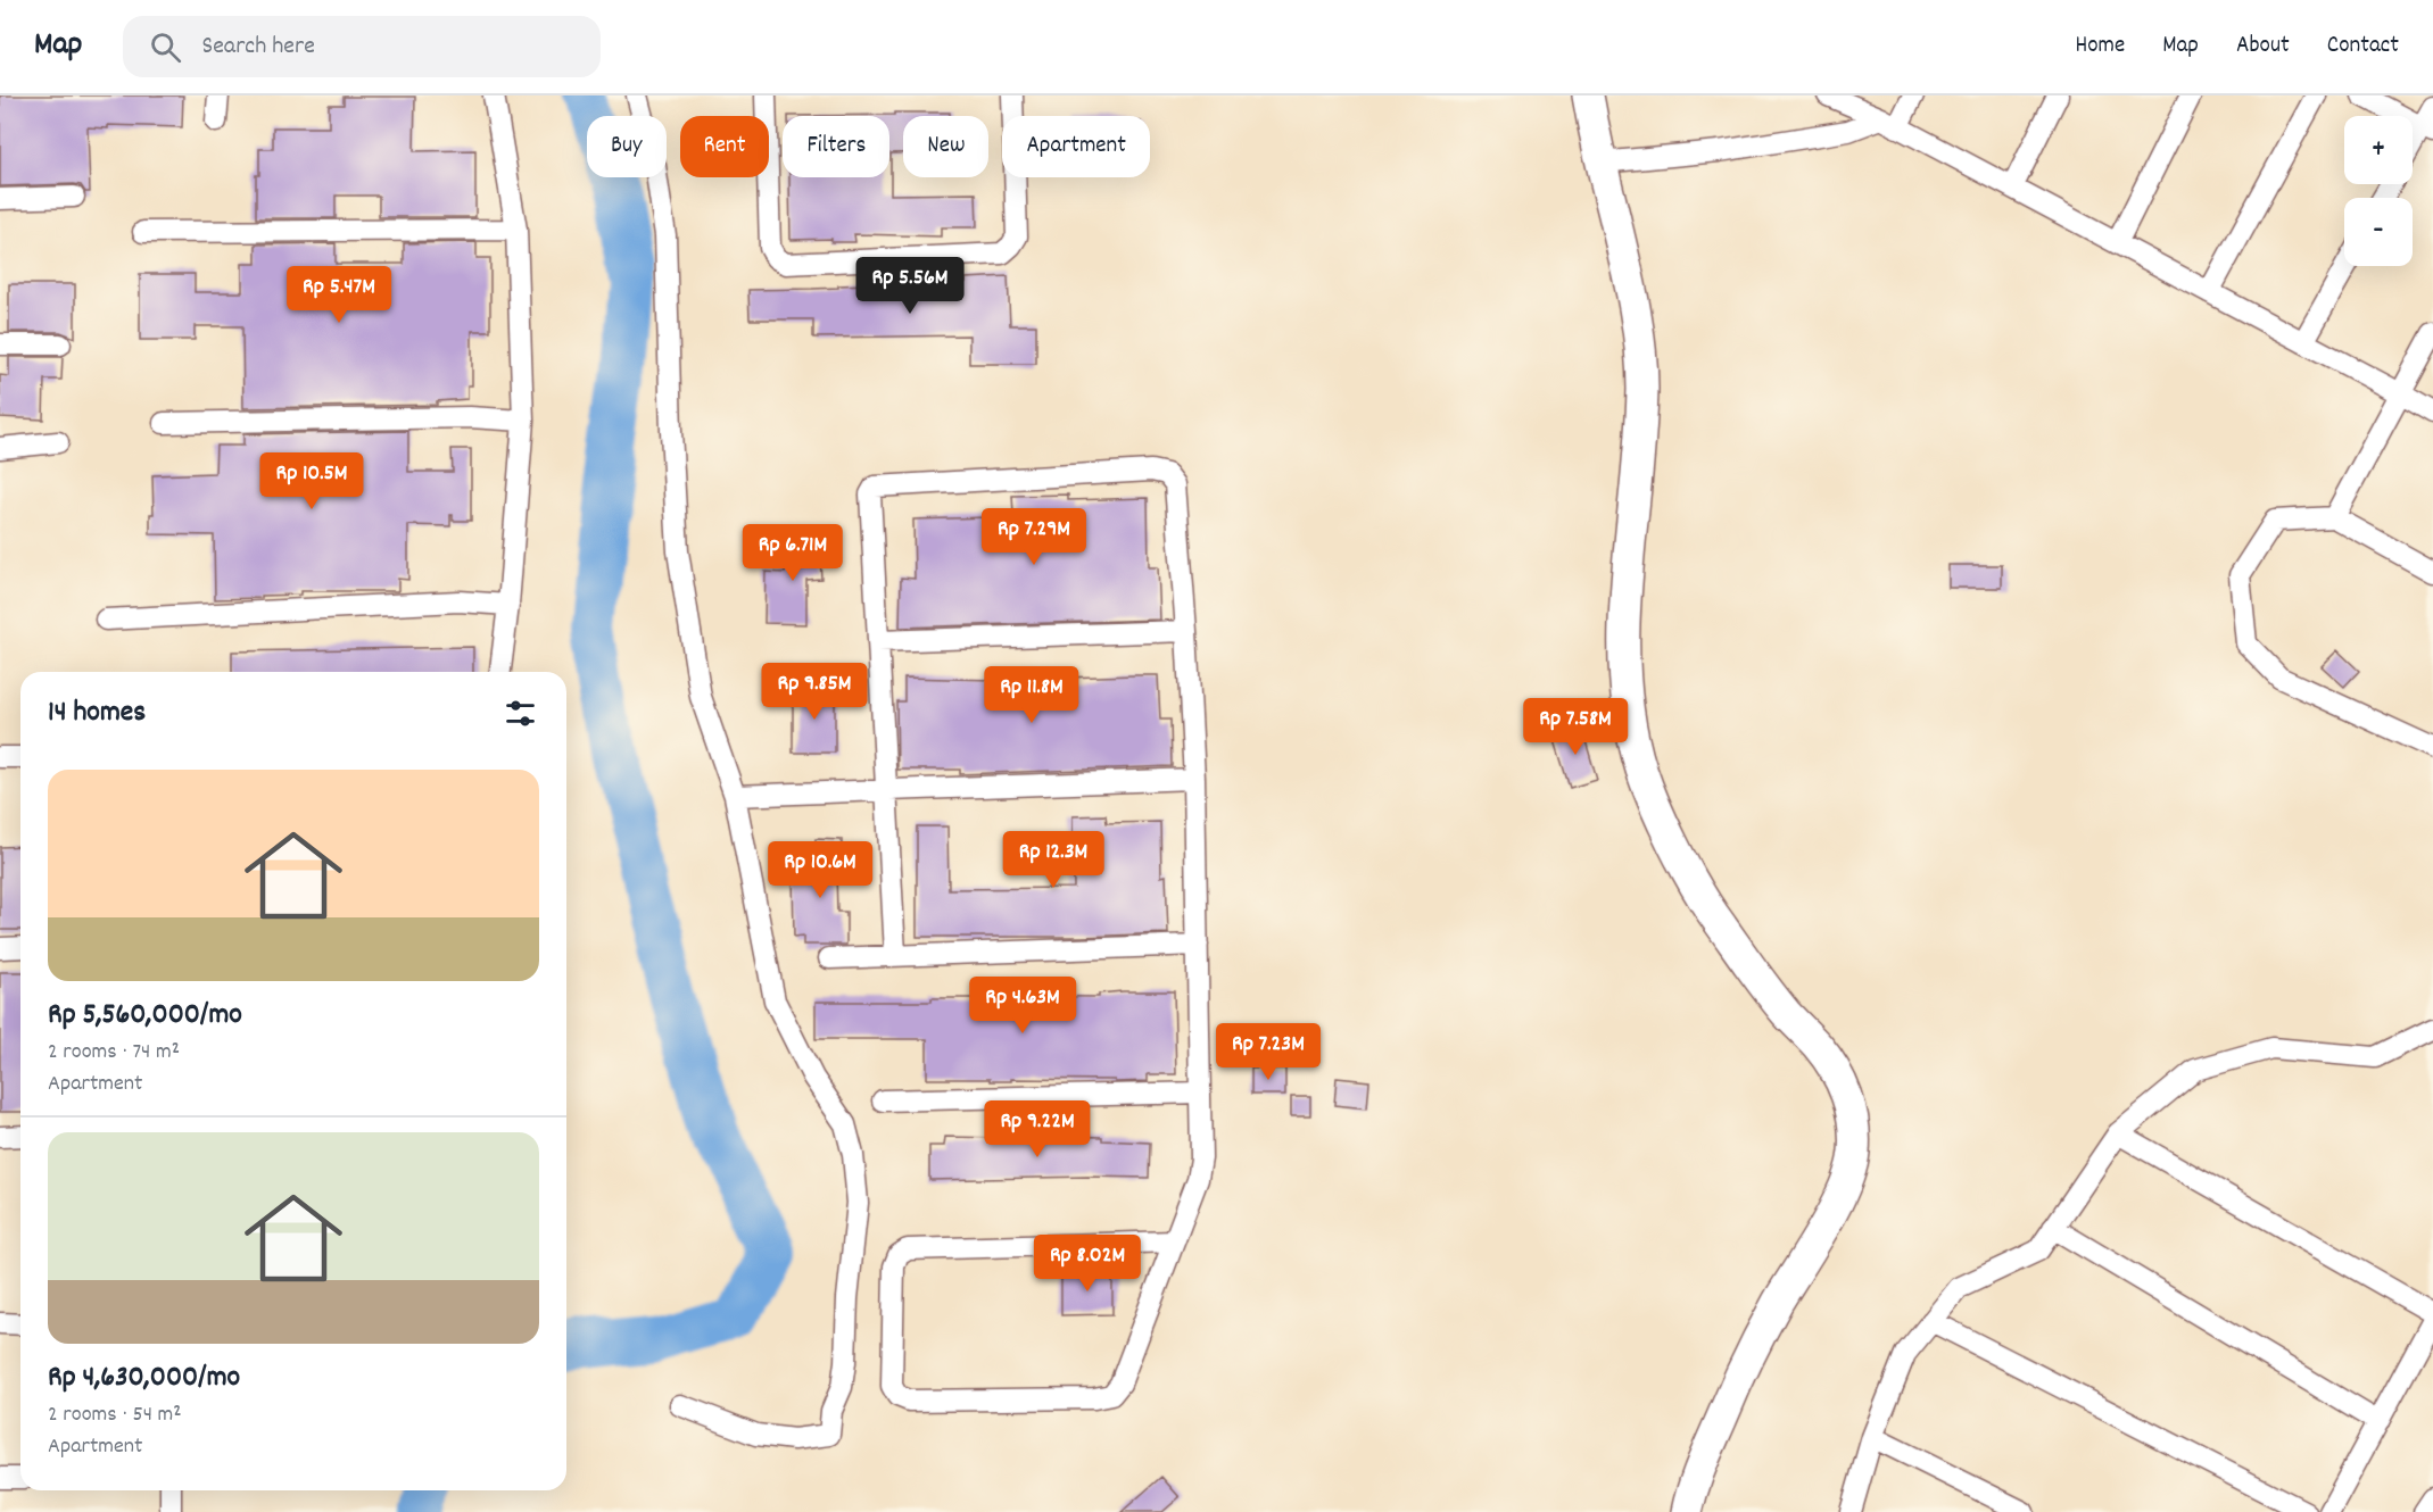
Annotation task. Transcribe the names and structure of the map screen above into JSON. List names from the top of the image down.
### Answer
{
  "page": {
    "header": "Map",
    "search": "Search here",
    "nav": [
      "Home",
      "Map",
      "About",
      "Contact"
    ],
    "map_buttons": ["+", "−"],
    "chip": [
      "Buy",
      "Rent",
      "Filters",
      "New",
      "Apartment"
    ],
    "price": [
      "Rp 5.56M",
      "Rp 5.47M",
      "Rp 10.5M",
      "Rp 7.29M",
      "Rp 6.71M",
      "Rp 9.85M",
      "Rp 11.8M",
      "Rp 7.58M",
      "Rp 12.3M",
      "Rp 10.6M",
      "Rp 4.63M",
      "Rp 7.23M",
      "Rp 9.22M",
      "Rp 8.02M"
    ],
    "heading": "14 homes",
    "list": [
      {
        "name": "Rp 5,560,000/mo",
        "note": "2 rooms · 74 m² · Apartment"
      },
      {
        "name": "Rp 4,630,000/mo",
        "note": "2 rooms · 54 m² · Apartment"
      }
    ]
  }
}
